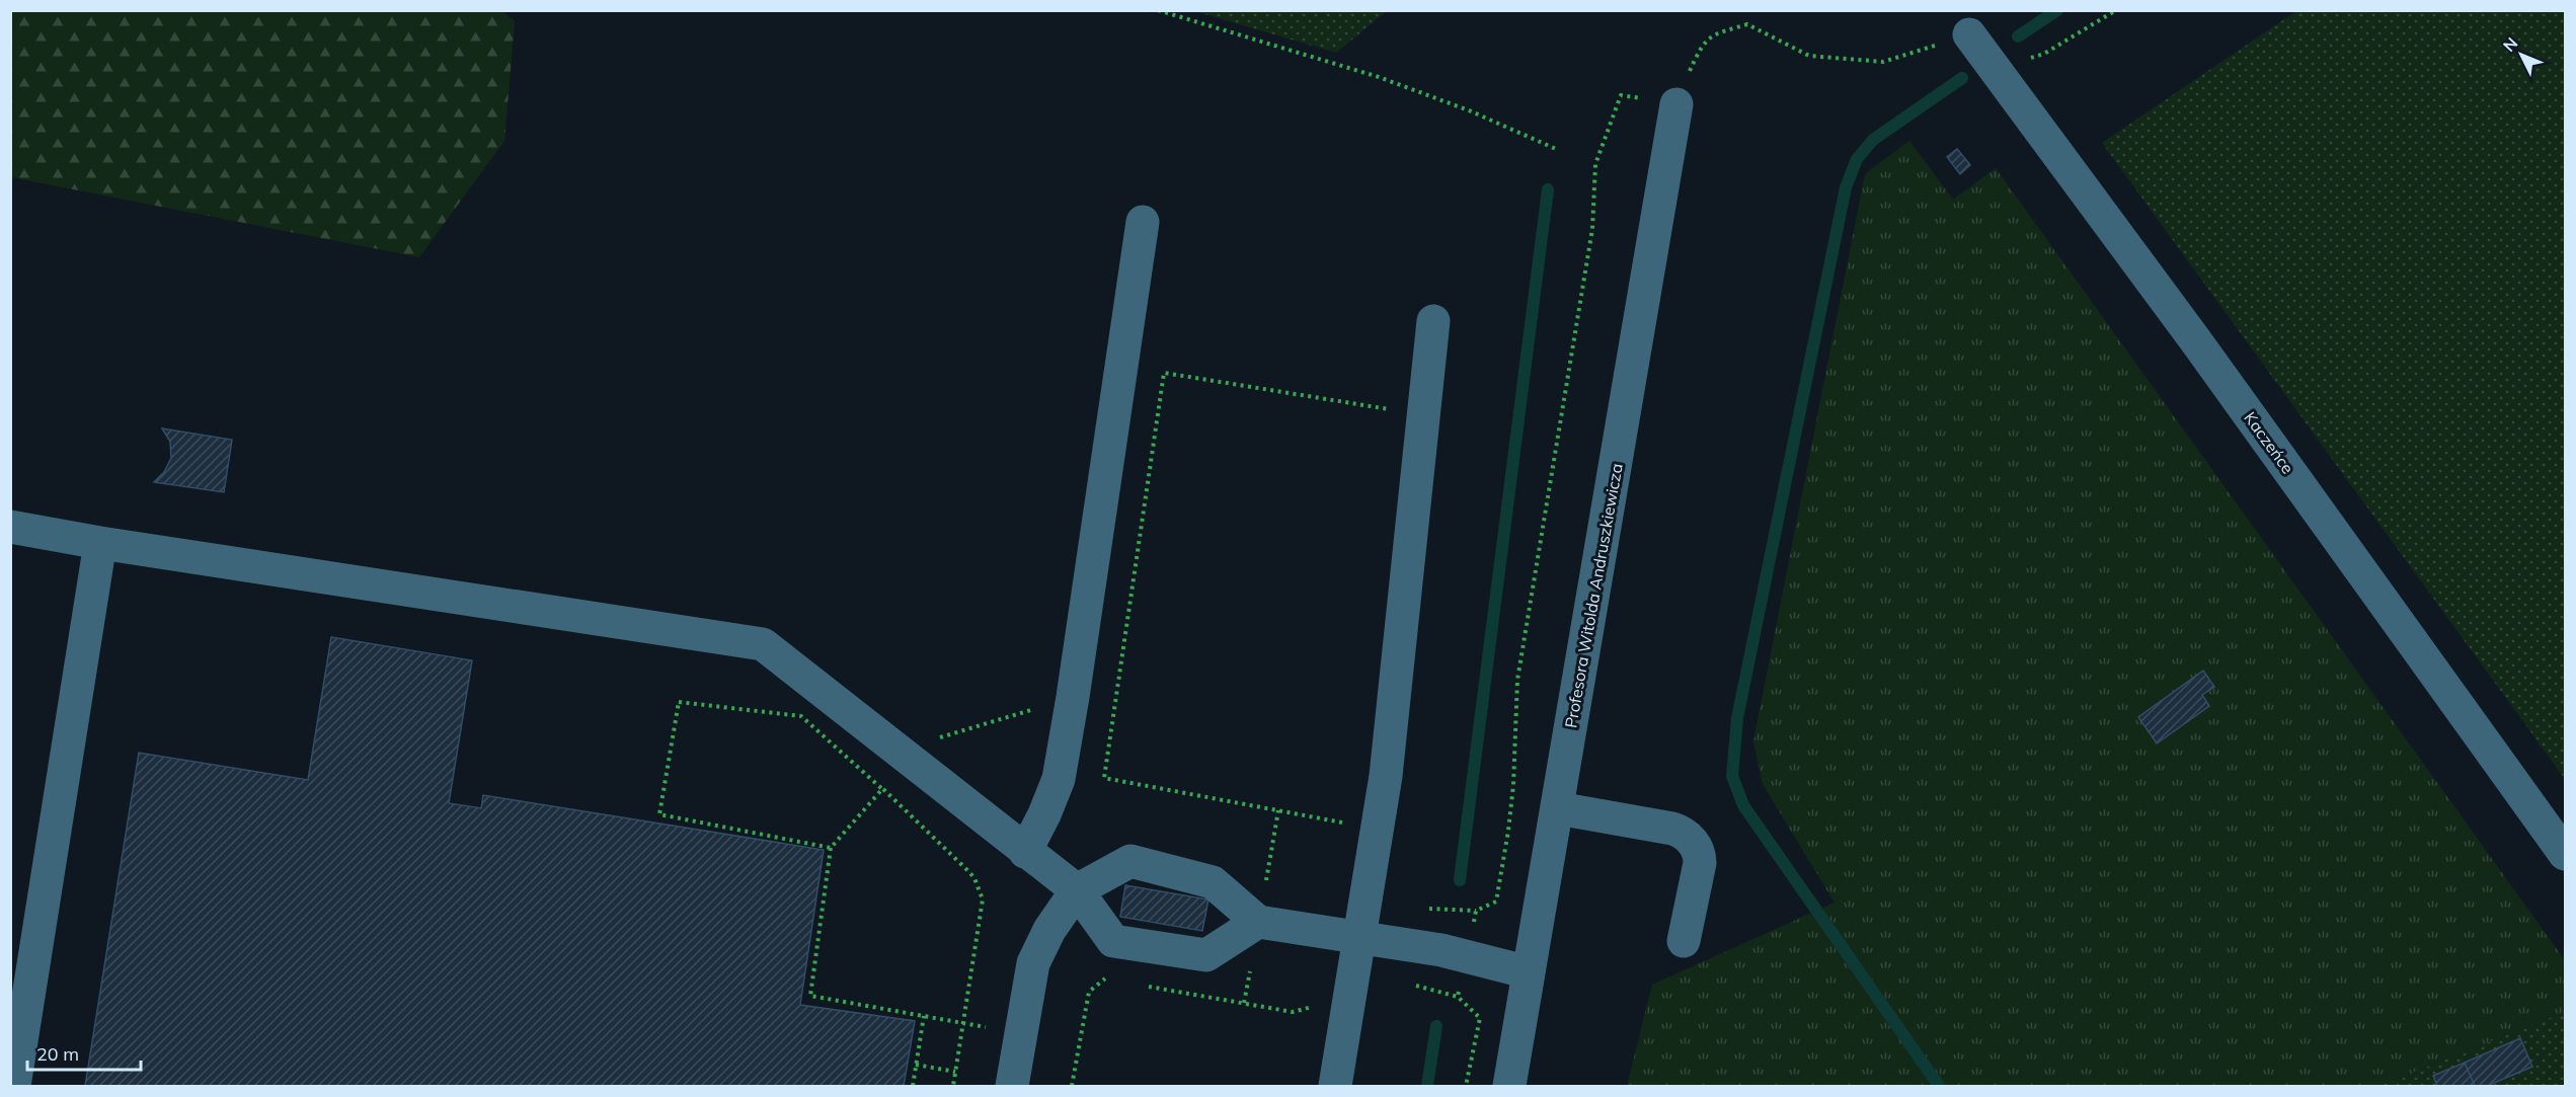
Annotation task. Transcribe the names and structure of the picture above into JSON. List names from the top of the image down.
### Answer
{
  "streets": {
    "street": ["Kaczeńce", "Profesora Witolda Andruszkiewicza"]
  },
  "scale_bar": "20 m",
  "north": "top left"
}
